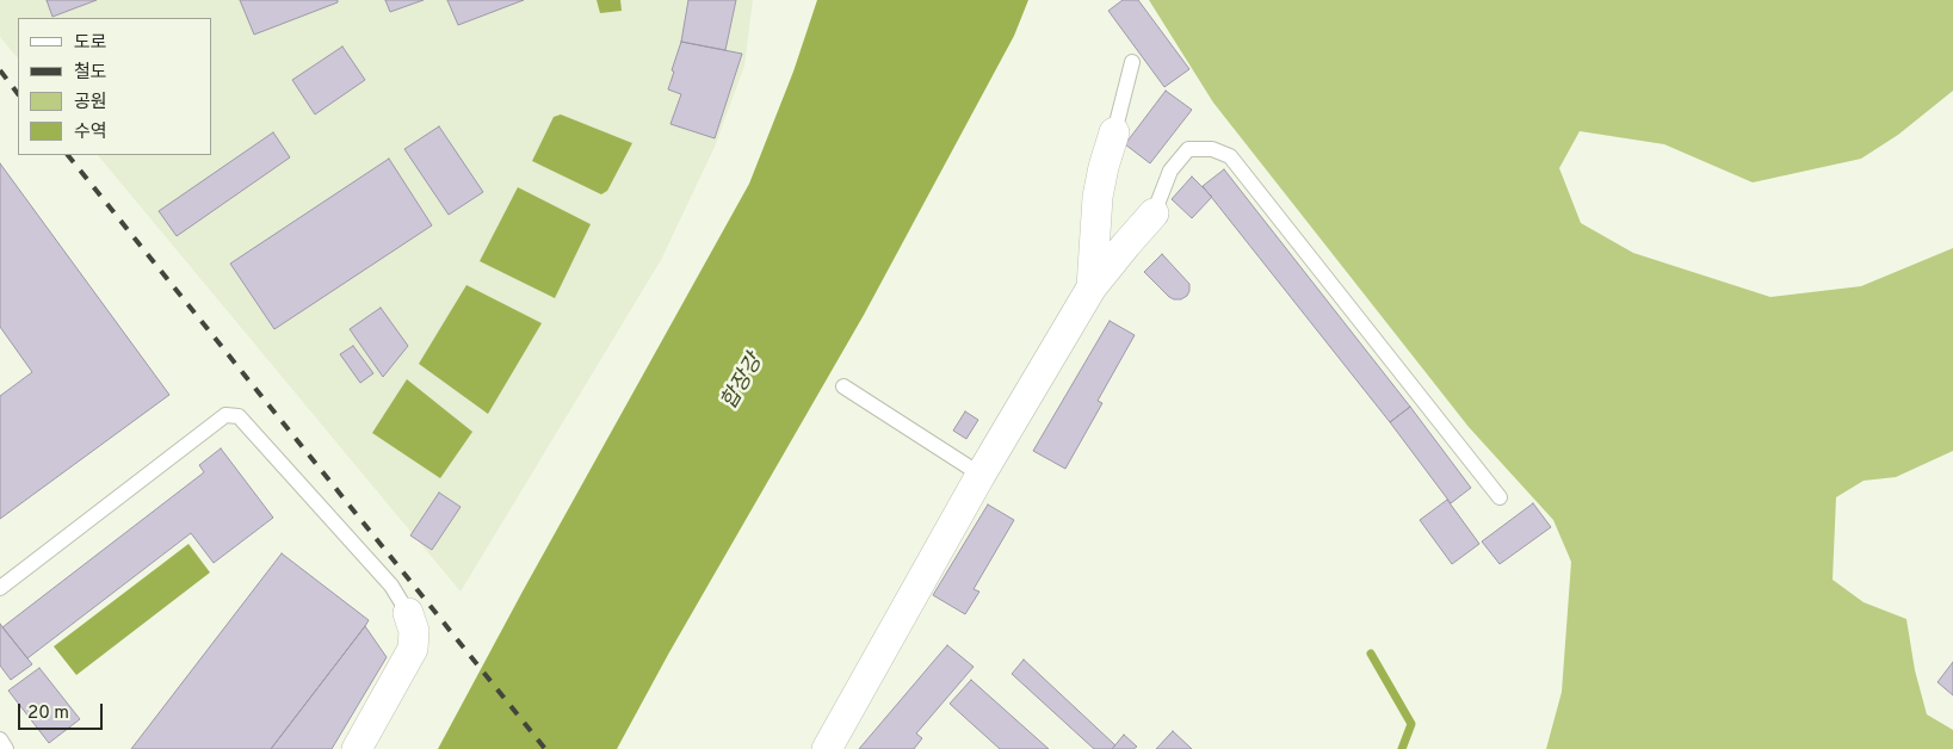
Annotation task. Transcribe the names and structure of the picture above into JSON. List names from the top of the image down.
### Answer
{
  "water": ["합장강"],
  "legend": [
    "도로",
    "철도",
    "공원",
    "수역"
  ],
  "scale_bar": "20 m"
}
